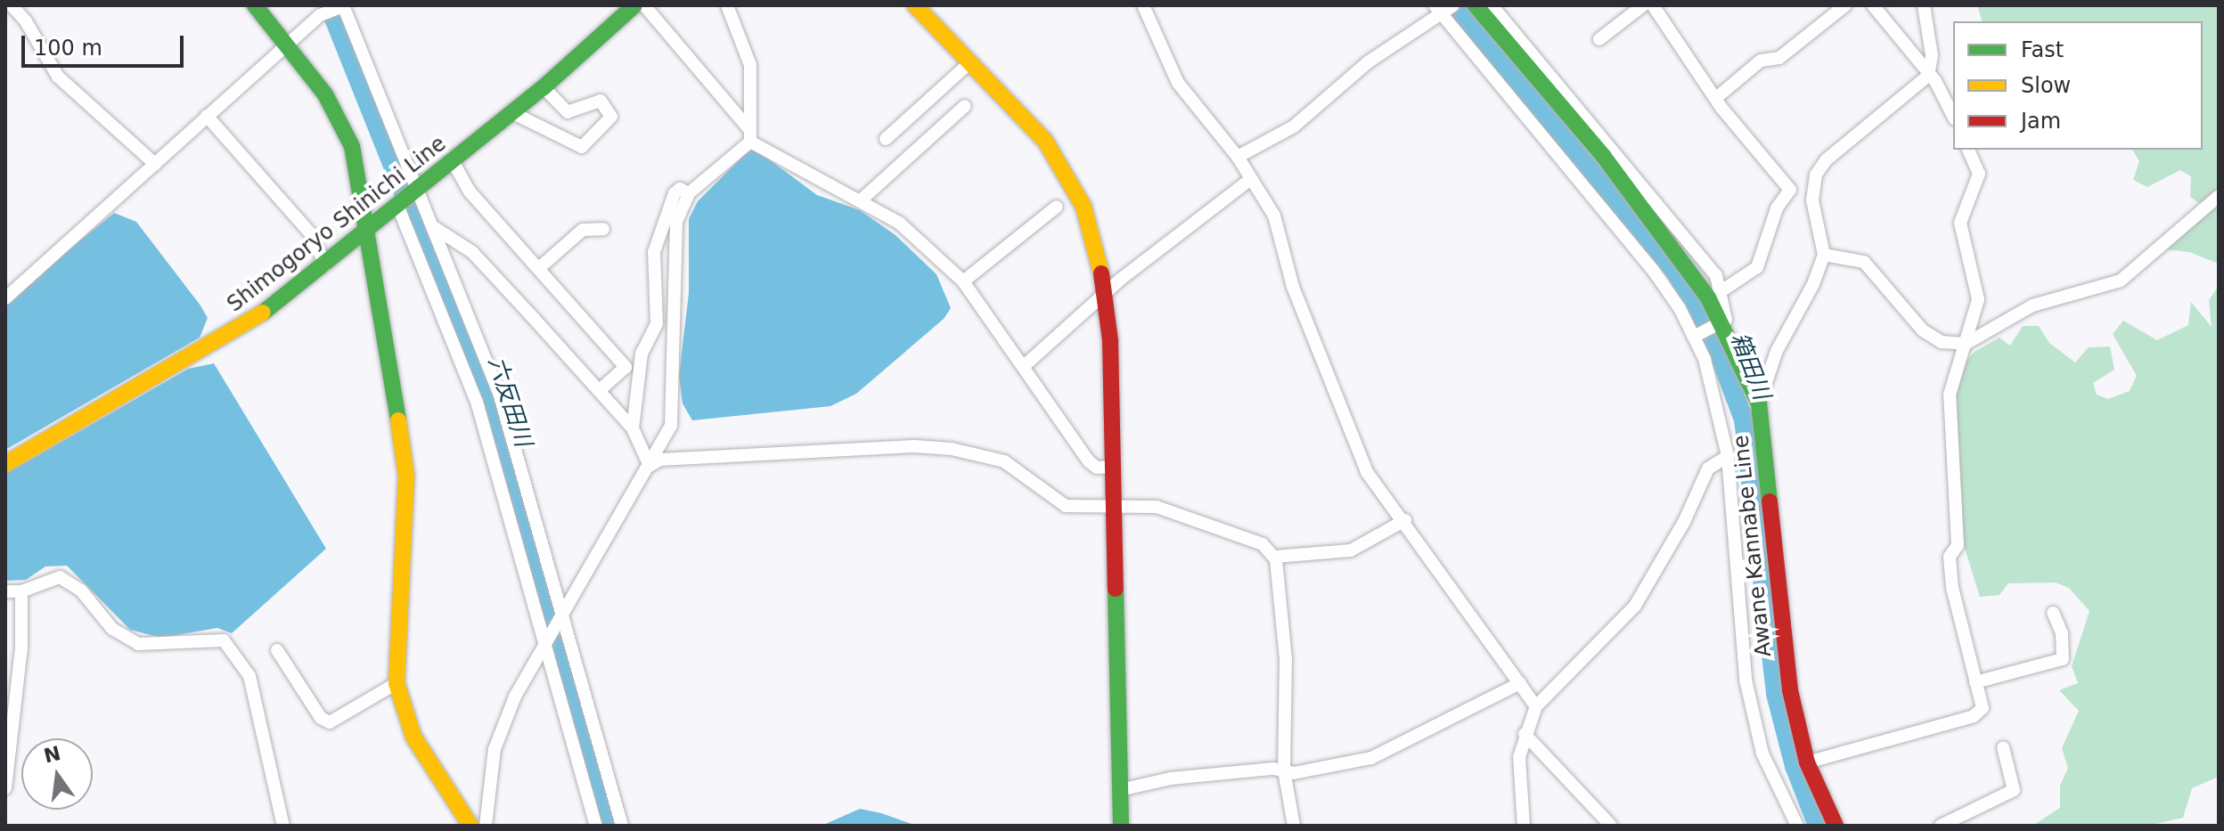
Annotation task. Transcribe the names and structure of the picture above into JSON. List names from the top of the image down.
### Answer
{
  "streets": {
    "main road": ["Shimogoryo Shinichi Line", "Awane Kannabe Line"]
  },
  "water": ["箱田川", "六反田川"],
  "legend": ["Fast", "Slow", "Jam"],
  "scale_bar": "100 m",
  "north": "top"
}
